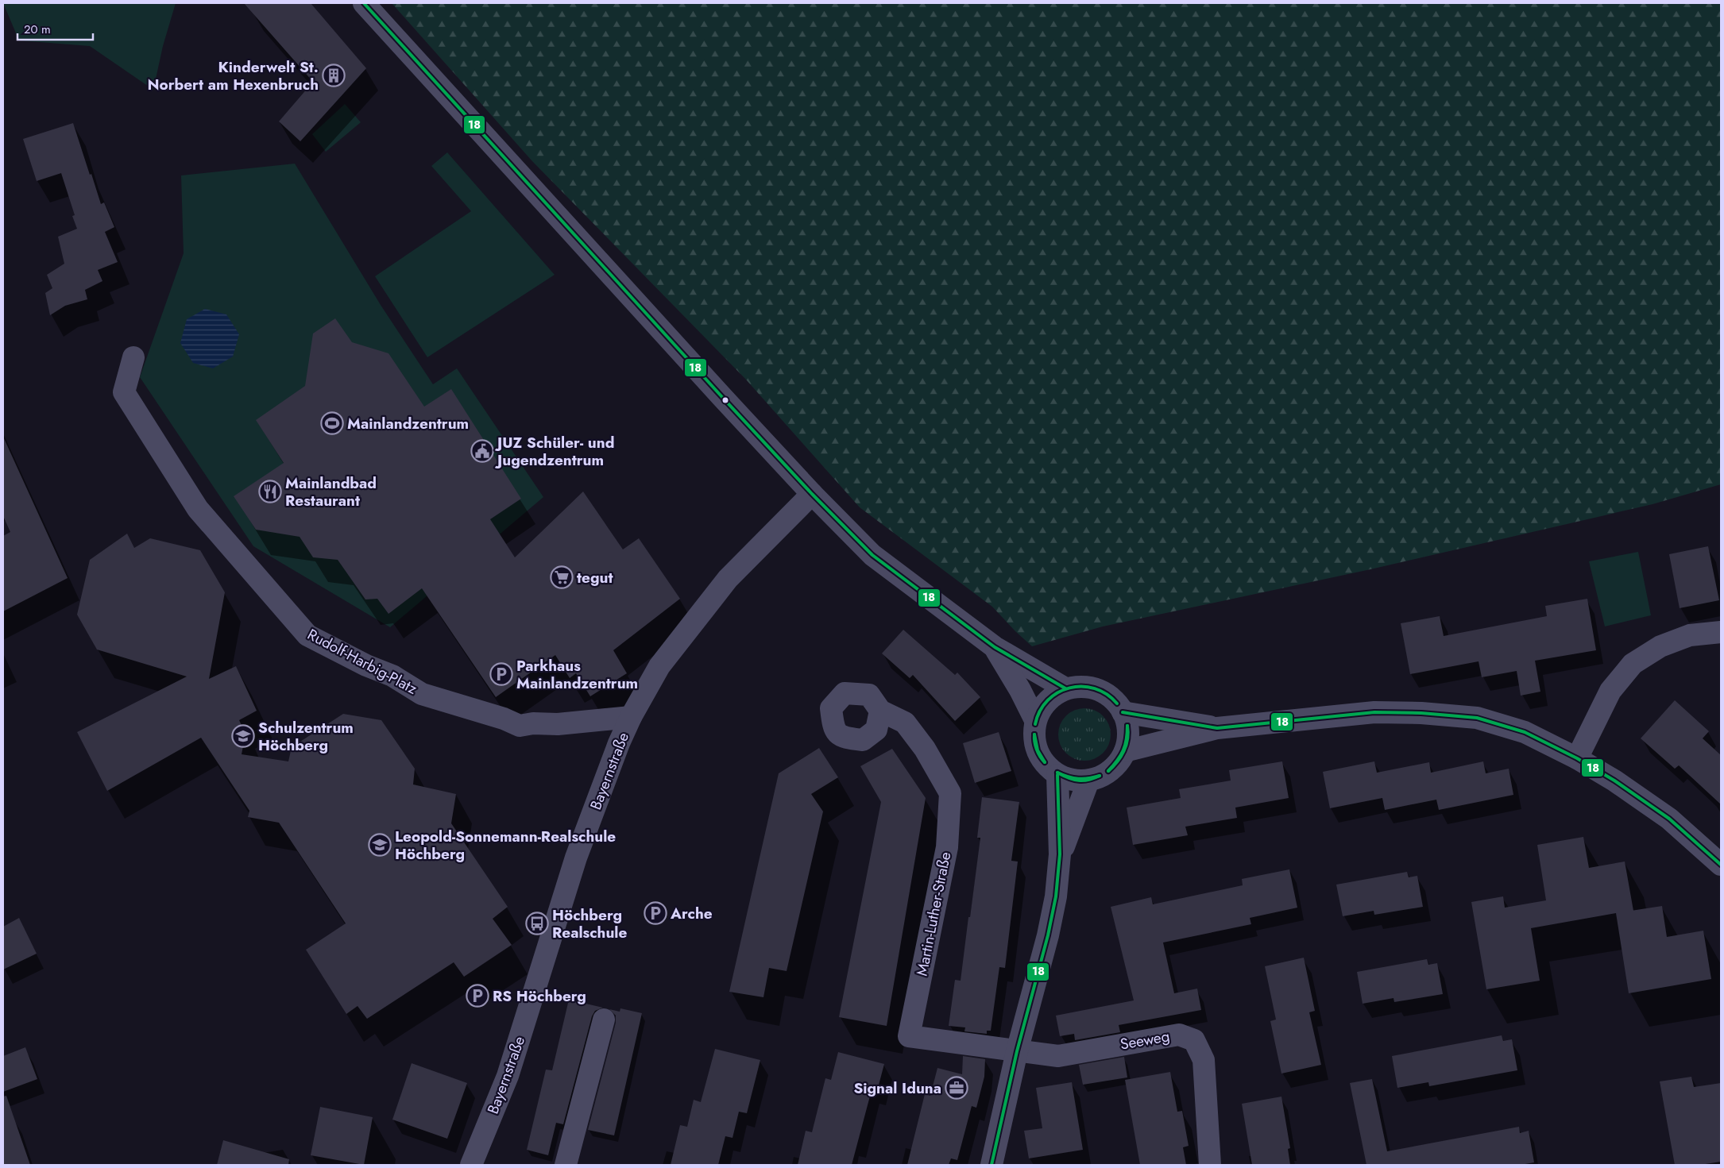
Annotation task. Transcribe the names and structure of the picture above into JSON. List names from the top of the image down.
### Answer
{
  "streets": {
    "street": [
      "Rudolf-Harbig-Platz",
      "Bayernstraße",
      "Martin-Luther-Straße",
      "Seeweg"
    ]
  },
  "crossings": [
    ["Rudolf-Harbig-Platz", "Bayernstraße"],
    ["Martin-Luther-Straße", "Seeweg"]
  ],
  "places": {
    "building": ["Kinderwelt St. Norbert am Hexenbruch"],
    "sports": ["Mainlandzentrum"],
    "public building": ["JUZ Schüler- und Jugendzentrum"],
    "restaurant": ["Mainlandbad Restaurant"],
    "supermarket": ["tegut"],
    "parking": ["Parkhaus Mainlandzentrum", "Arche", "RS Höchberg"],
    "school or university": ["Schulzentrum Höchberg", "Leopold-Sonnemann-Realschule Höchberg"],
    "bus stop": ["Höchberg Realschule"],
    "office": ["Signal Iduna"]
  },
  "lines": ["transit line 18"],
  "scale_bar": "20 m"
}
